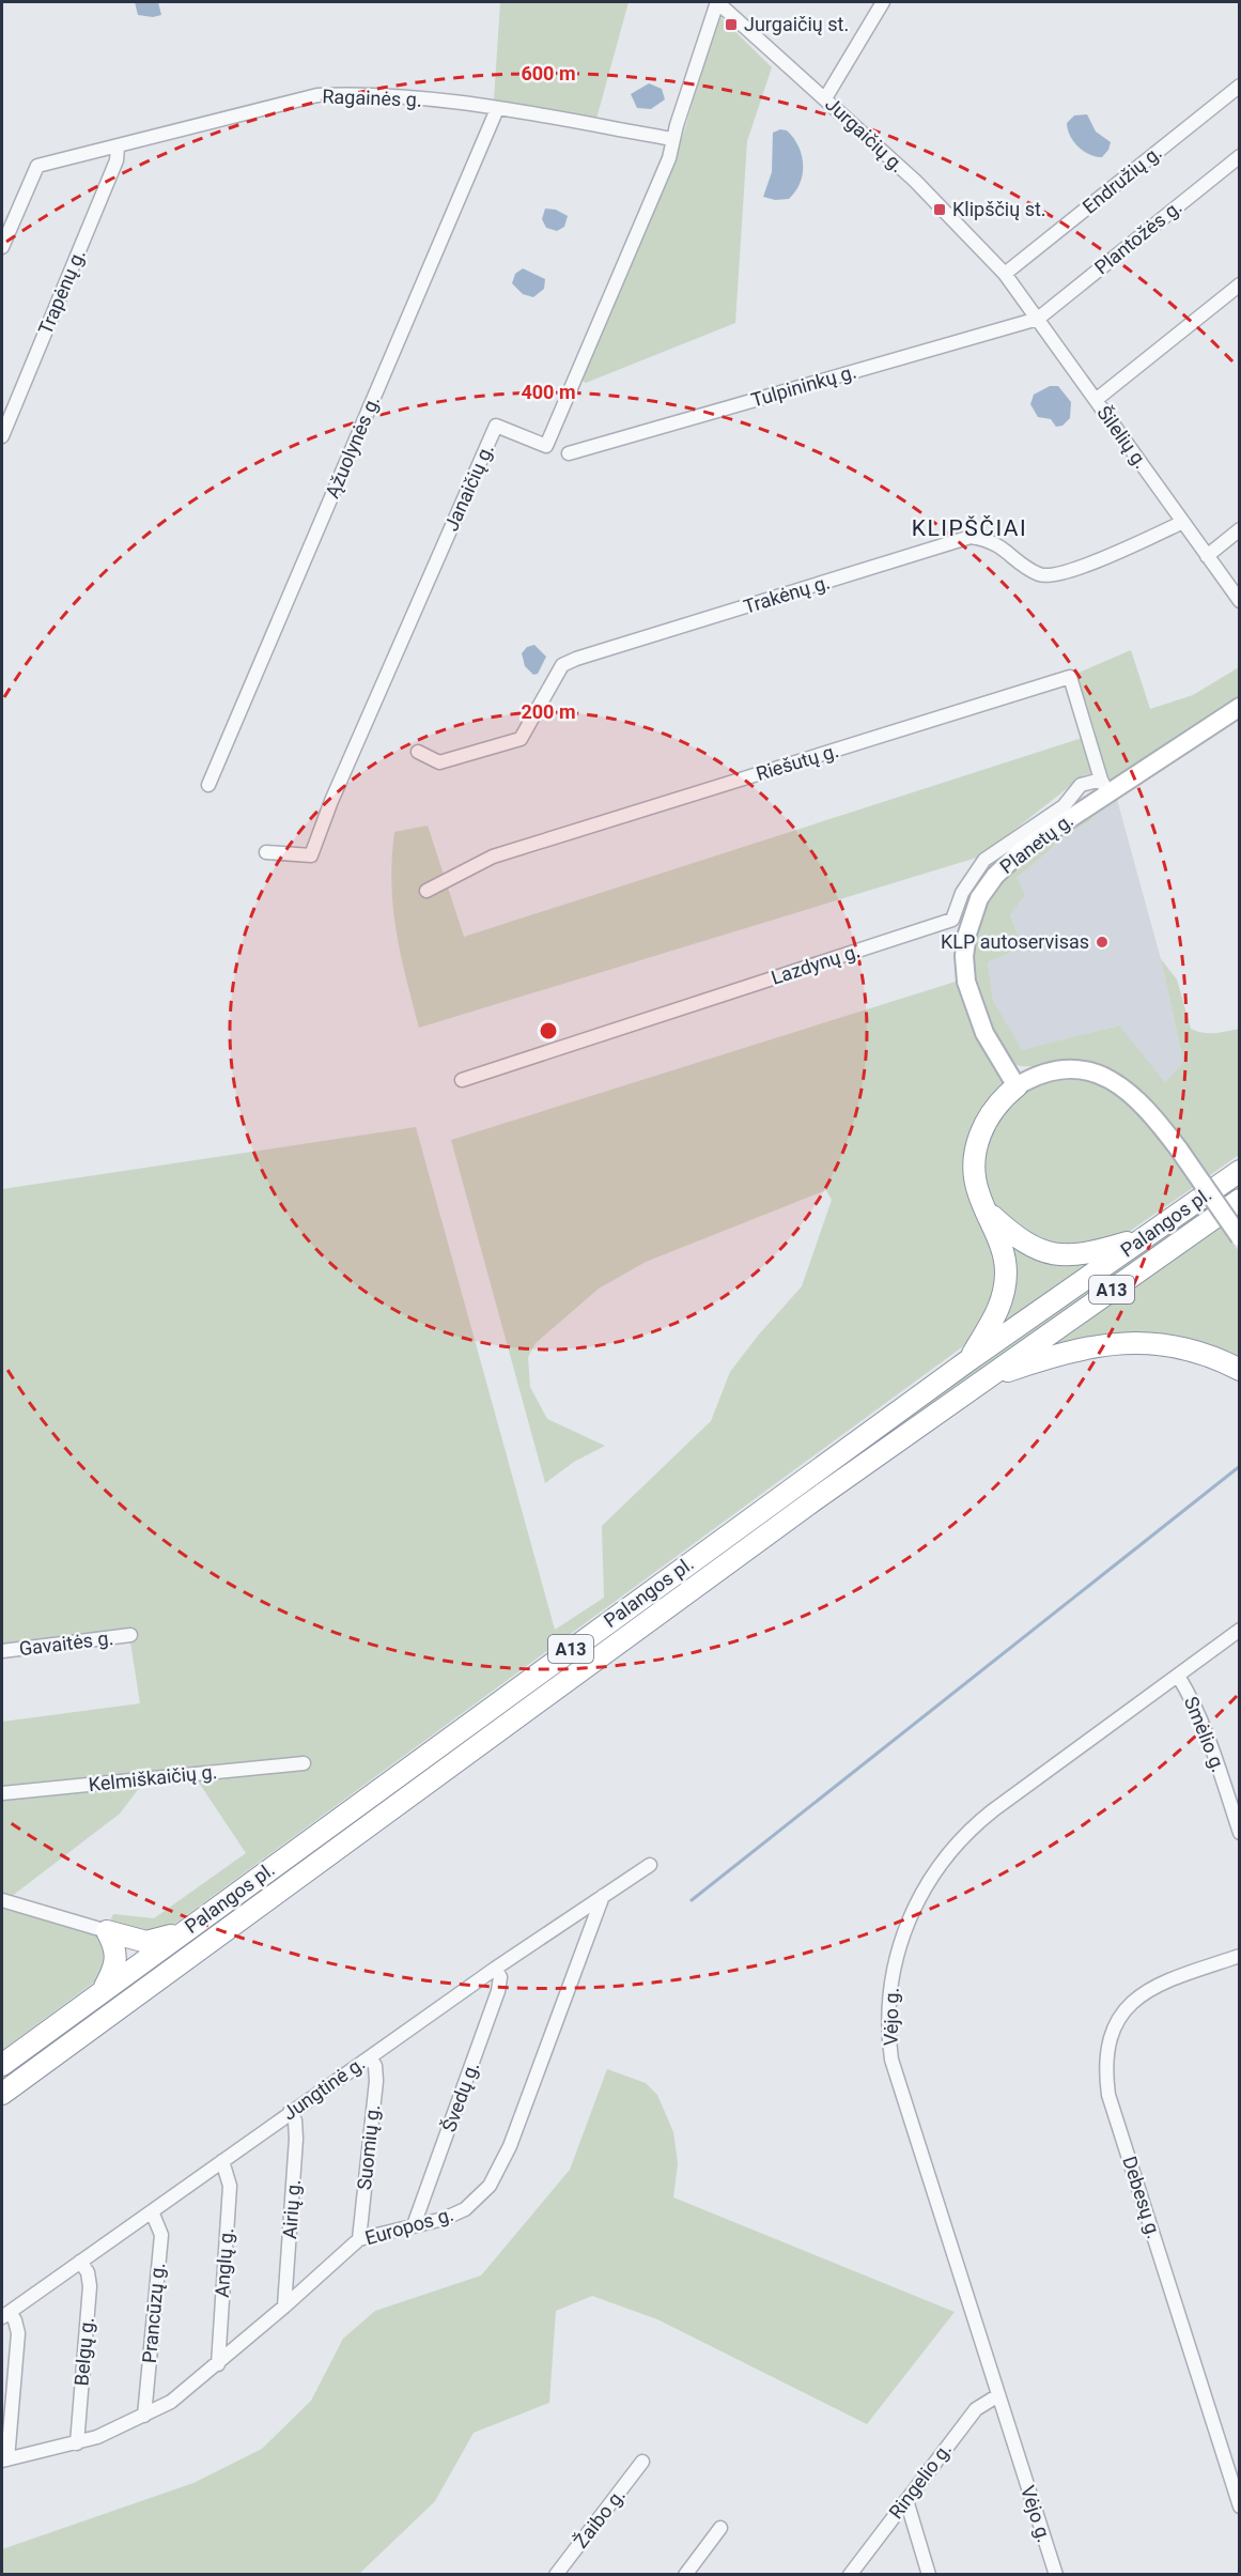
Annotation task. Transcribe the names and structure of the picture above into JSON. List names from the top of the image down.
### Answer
{
  "streets": {
    "highway": ["Palangos pl.", "A13"],
    "main road": ["Planetų g."],
    "street": [
      "Ragainės g.",
      "Jurgaičių g.",
      "Endružių g.",
      "Plantožės g.",
      "Trapėnų g.",
      "Tulpininkų g.",
      "Šilelių g.",
      "Ąžuolynės g.",
      "Janaičių g.",
      "Trakėnų g.",
      "Riešutų g.",
      "Lazdynų g.",
      "Gavaitės g.",
      "Smėlio g.",
      "Kelmiškaičių g.",
      "Vėjo g.",
      "Jungtinė g.",
      "Švedų g.",
      "Suomių g.",
      "Debesų g.",
      "Airių g.",
      "Europos g.",
      "Anglų g.",
      "Prancūzų g.",
      "Belgų g.",
      "Ringelio g.",
      "Žaibo g."
    ]
  },
  "crossings": [
    ["Ragainės g.", "Trapėnų g."],
    ["Ragainės g.", "Ąžuolynės g."],
    ["Ragainės g.", "Janaičių g."],
    ["Jurgaičių g.", "Endružių g."],
    ["Jurgaičių g.", "Šilelių g."],
    ["Jurgaičių g.", "Janaičių g."],
    ["Endružių g.", "Šilelių g."],
    ["Plantožės g.", "Tulpininkų g."],
    ["Plantožės g.", "Šilelių g."],
    ["Tulpininkų g.", "Šilelių g."],
    ["Šilelių g.", "Trakėnų g."],
    ["Riešutų g.", "Planetų g."],
    ["Riešutų g.", "Lazdynų g."],
    ["Planetų g.", "Lazdynų g."],
    ["Smėlio g.", "Vėjo g."],
    ["Vėjo g.", "Ringelio g."],
    ["Jungtinė g.", "Švedų g."],
    ["Jungtinė g.", "Suomių g."],
    ["Jungtinė g.", "Airių g."],
    ["Jungtinė g.", "Europos g."],
    ["Jungtinė g.", "Anglų g."],
    ["Jungtinė g.", "Prancūzų g."],
    ["Jungtinė g.", "Belgų g."],
    ["Švedų g.", "Europos g."],
    ["Suomių g.", "Europos g."],
    ["Airių g.", "Europos g."],
    ["Europos g.", "Anglų g."],
    ["Europos g.", "Prancūzų g."],
    ["Europos g.", "Belgų g."]
  ],
  "districts": ["KLIPŠČIAI"],
  "places": {
    "transit": ["Jurgaičių st.", "Klipščių st."],
    "other": ["KLP autoservisas"]
  },
  "rings": ["600 m", "400 m", "200 m"]
}
